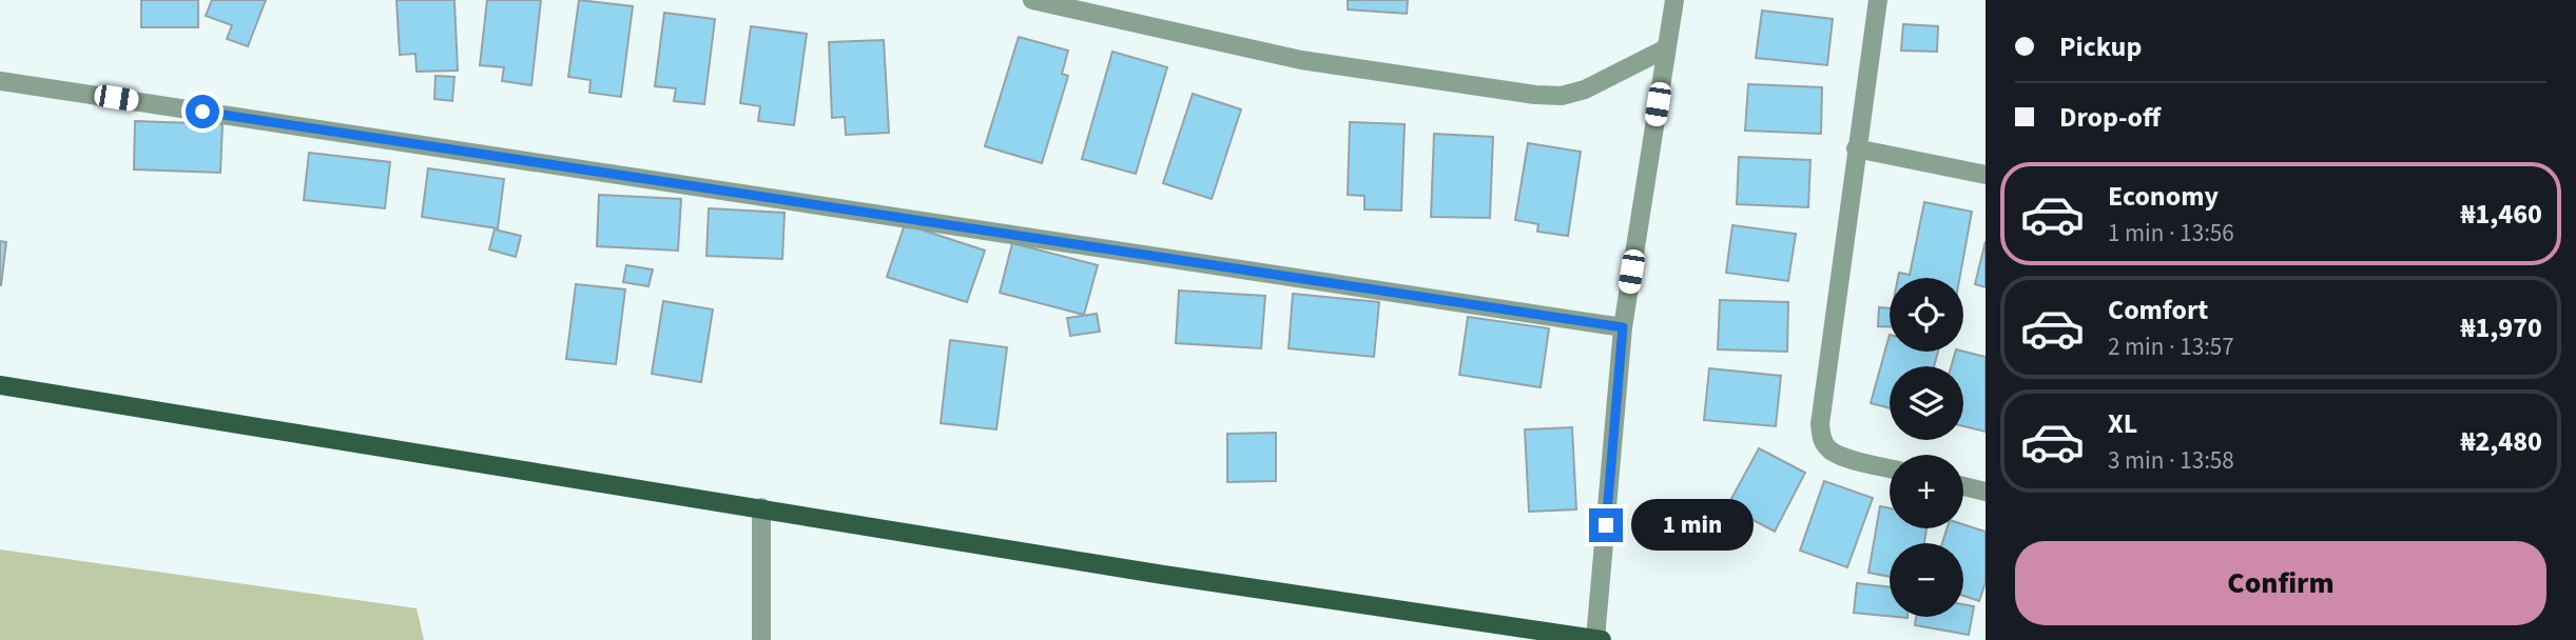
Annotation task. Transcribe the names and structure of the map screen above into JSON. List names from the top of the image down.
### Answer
{
  "page": {
    "banner": ["Pickup", "Drop-off"],
    "list": [
      {
        "name": "Economy",
        "note": "1 min · 13:56",
        "value": "₦1,460"
      },
      {
        "name": "Comfort",
        "note": "2 min · 13:57",
        "value": "₦1,970"
      },
      {
        "name": "XL",
        "note": "3 min · 13:58",
        "value": "₦2,480"
      }
    ],
    "map_buttons": ["+", "−"],
    "bubble": "1 min",
    "buttons": "Confirm"
  }
}
